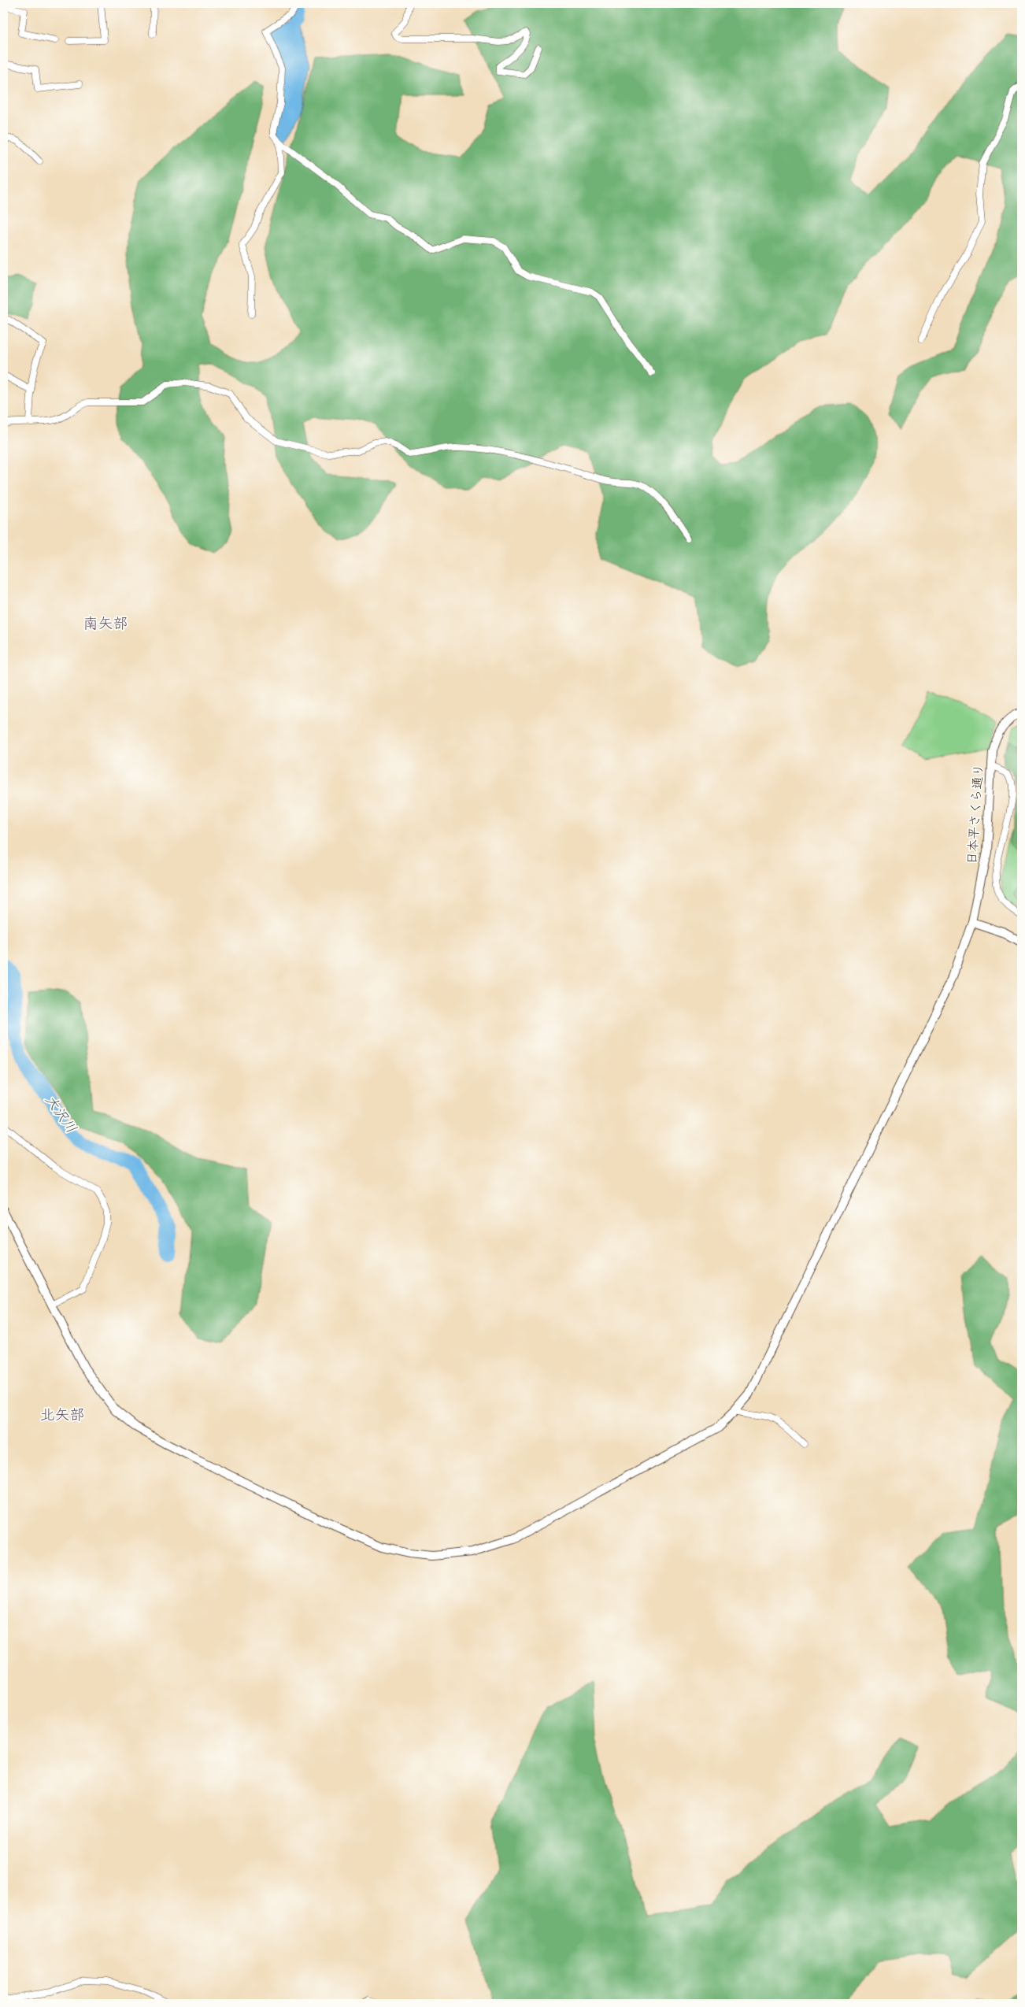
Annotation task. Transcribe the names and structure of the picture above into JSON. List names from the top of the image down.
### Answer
{
  "streets": {
    "street": ["日本平さくら通り"]
  },
  "districts": ["南矢部", "北矢部"],
  "water": ["大沢川"]
}
